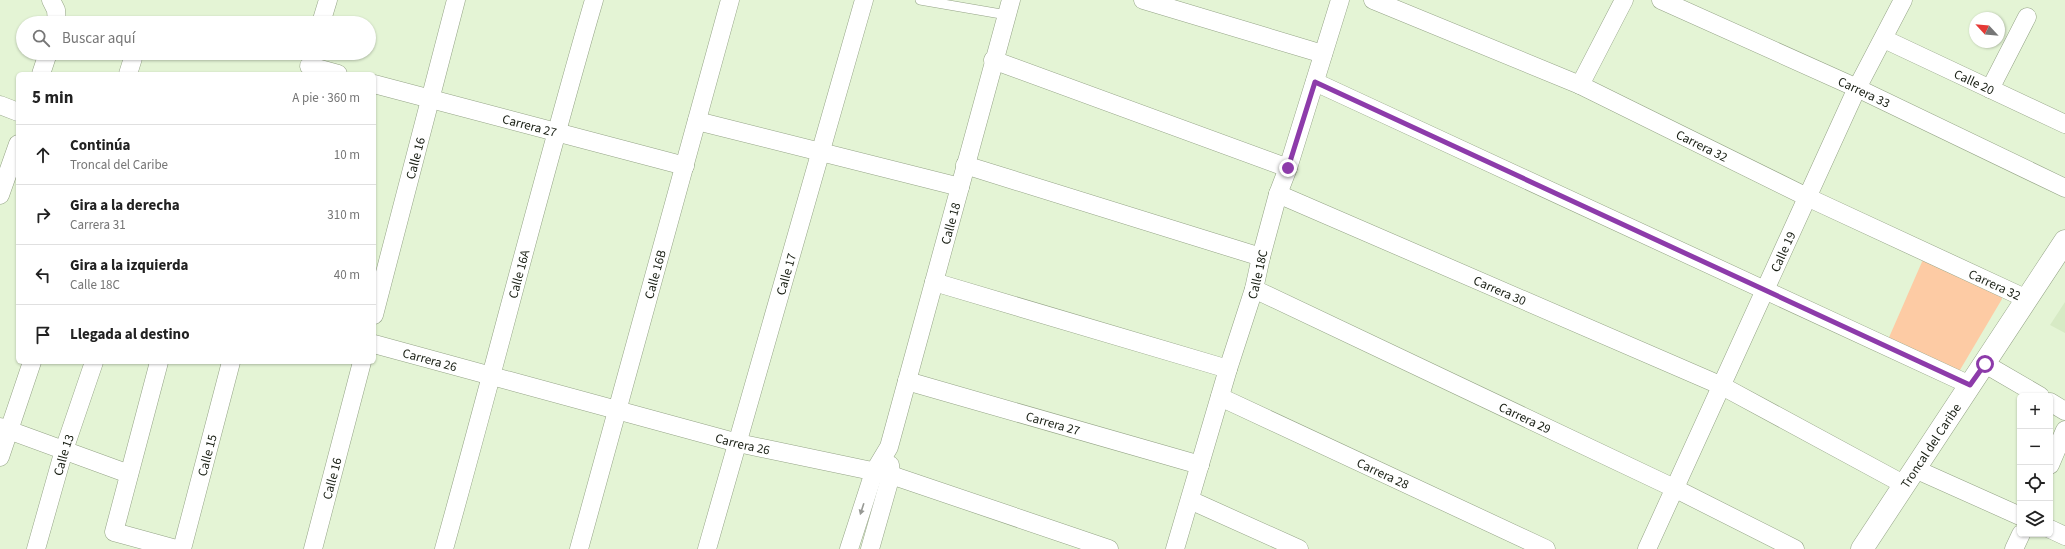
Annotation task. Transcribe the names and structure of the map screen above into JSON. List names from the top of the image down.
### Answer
{
  "streets": {
    "main road": ["Troncal del Caribe"],
    "street": [
      "Calle 20",
      "Carrera 33",
      "Carrera 27",
      "Carrera 32",
      "Calle 16",
      "Calle 18",
      "Calle 19",
      "Calle 16A",
      "Calle 18C",
      "Calle 16B",
      "Calle 17",
      "Carrera 30",
      "Carrera 26",
      "Carrera 29",
      "Calle 13",
      "Calle 15",
      "Carrera 28"
    ]
  },
  "crossings": [
    ["Calle 20", "Calle 19"],
    ["Carrera 33", "Calle 19"],
    ["Carrera 27", "Calle 16"],
    ["Carrera 27", "Calle 18"],
    ["Carrera 27", "Calle 16A"],
    ["Carrera 27", "Calle 18C"],
    ["Carrera 27", "Calle 16B"],
    ["Carrera 32", "Calle 19"],
    ["Carrera 32", "Troncal del Caribe"],
    ["Calle 18", "Carrera 26"],
    ["Calle 19", "Carrera 30"],
    ["Calle 19", "Carrera 29"],
    ["Calle 16A", "Carrera 26"],
    ["Calle 18C", "Carrera 30"],
    ["Calle 18C", "Carrera 29"],
    ["Calle 18C", "Carrera 28"],
    ["Calle 16B", "Carrera 26"],
    ["Calle 17", "Carrera 26"],
    ["Carrera 30", "Troncal del Caribe"]
  ],
  "north": "top left",
  "page": {
    "search": "Buscar aquí",
    "heading": ["5 min", "A pie · 360 m"],
    "list": [
      ["Continúa", "Troncal del Caribe", "10 m"],
      ["Gira a la derecha", "Carrera 31", "310 m"],
      ["Gira a la izquierda", "Calle 18C", "40 m"],
      "Llegada al destino"
    ],
    "map_buttons": ["+", "−"]
  }
}
